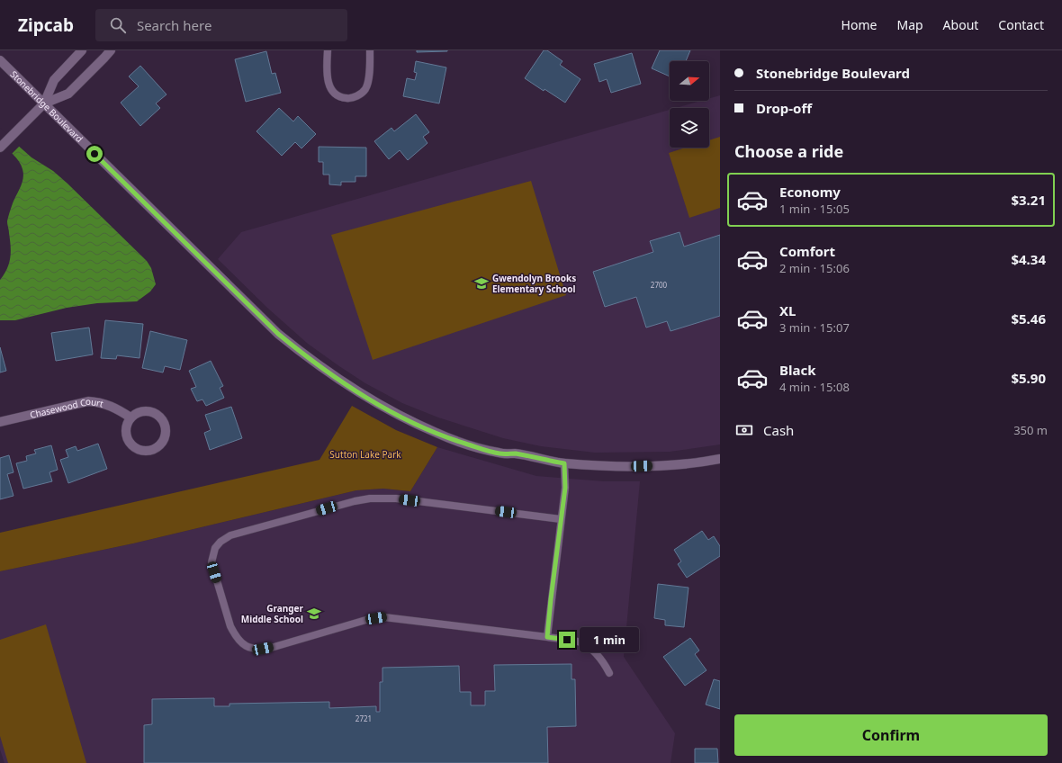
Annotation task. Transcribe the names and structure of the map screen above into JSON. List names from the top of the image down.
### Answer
{
  "streets": {
    "street": ["Stonebridge Boulevard", "Chasewood Court"]
  },
  "parks": ["Sutton Lake Park"],
  "places": {
    "school or university": ["Gwendolyn Brooks Elementary School", "Granger Middle School"]
  },
  "house_numbers": ["2700", "2721"],
  "north": "right",
  "page": {
    "header": "Zipcab",
    "search": "Search here",
    "nav": [
      "Home",
      "Map",
      "About",
      "Contact"
    ],
    "banner": ["Stonebridge Boulevard", "Drop-off"],
    "heading": "Choose a ride",
    "list": [
      {
        "name": "Economy",
        "note": "1 min · 15:05",
        "value": "$3.21"
      },
      {
        "name": "Comfort",
        "note": "2 min · 15:06",
        "value": "$4.34"
      },
      {
        "name": "XL",
        "note": "3 min · 15:07",
        "value": "$5.46"
      },
      {
        "name": "Black",
        "note": "4 min · 15:08",
        "value": "$5.90"
      }
    ],
    "pay": ["Cash", "350 m"],
    "bubble": "1 min",
    "buttons": "Confirm"
  }
}
